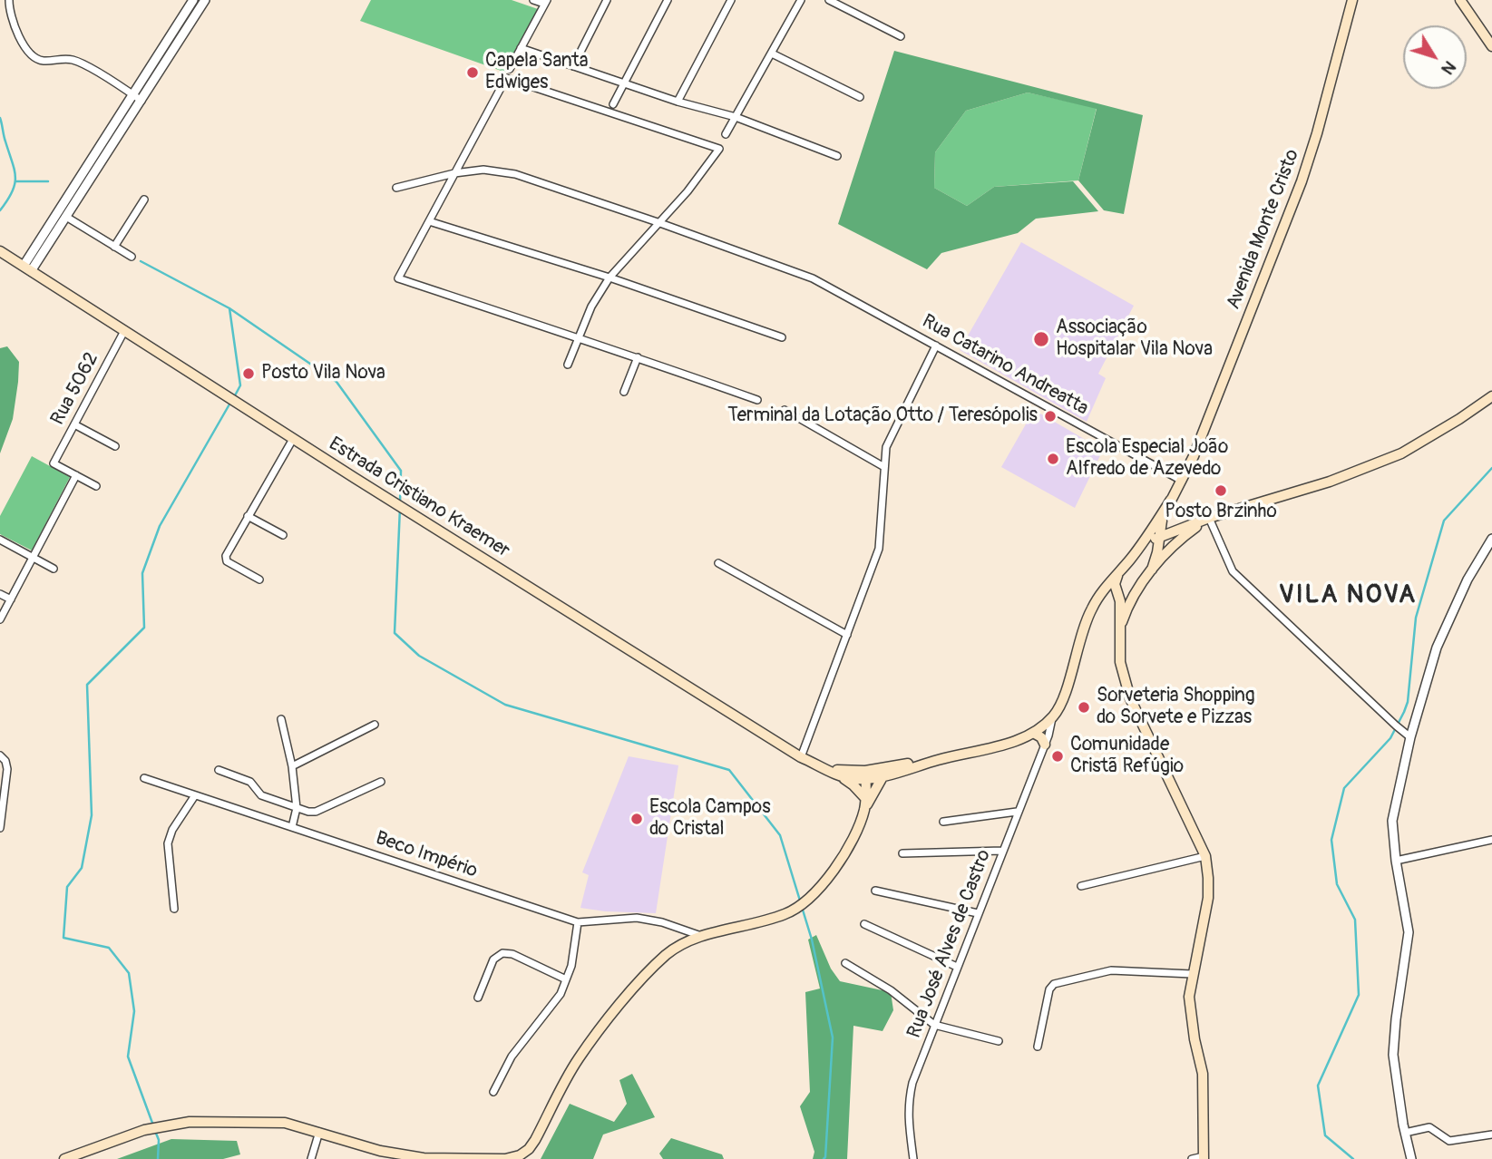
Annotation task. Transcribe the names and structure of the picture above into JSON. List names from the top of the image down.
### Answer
{
  "streets": {
    "main road": ["Avenida Monte Cristo", "Estrada Cristiano Kraemer"],
    "street": [
      "Rua Catarino Andreatta",
      "Rua 5062",
      "Beco Império",
      "Rua José Alves de Castro"
    ]
  },
  "crossings": [
    ["Avenida Monte Cristo", "Rua Catarino Andreatta"],
    ["Avenida Monte Cristo", "Estrada Cristiano Kraemer"],
    ["Rua 5062", "Estrada Cristiano Kraemer"],
    ["Estrada Cristiano Kraemer", "Rua José Alves de Castro"]
  ],
  "districts": ["VILA NOVA"],
  "places": [
    "Capela Santa Edwiges",
    "Associação Hospitalar Vila Nova",
    "Posto Vila Nova",
    "Terminal da Lotação Otto / Teresópolis",
    "Escola Especial João Alfredo de Azevedo",
    "Posto Brzinho",
    "Sorveteria Shopping do Sorvete e Pizzas",
    "Comunidade Cristã Refúgio",
    "Escola Campos do Cristal"
  ],
  "north": "bottom right"
}
